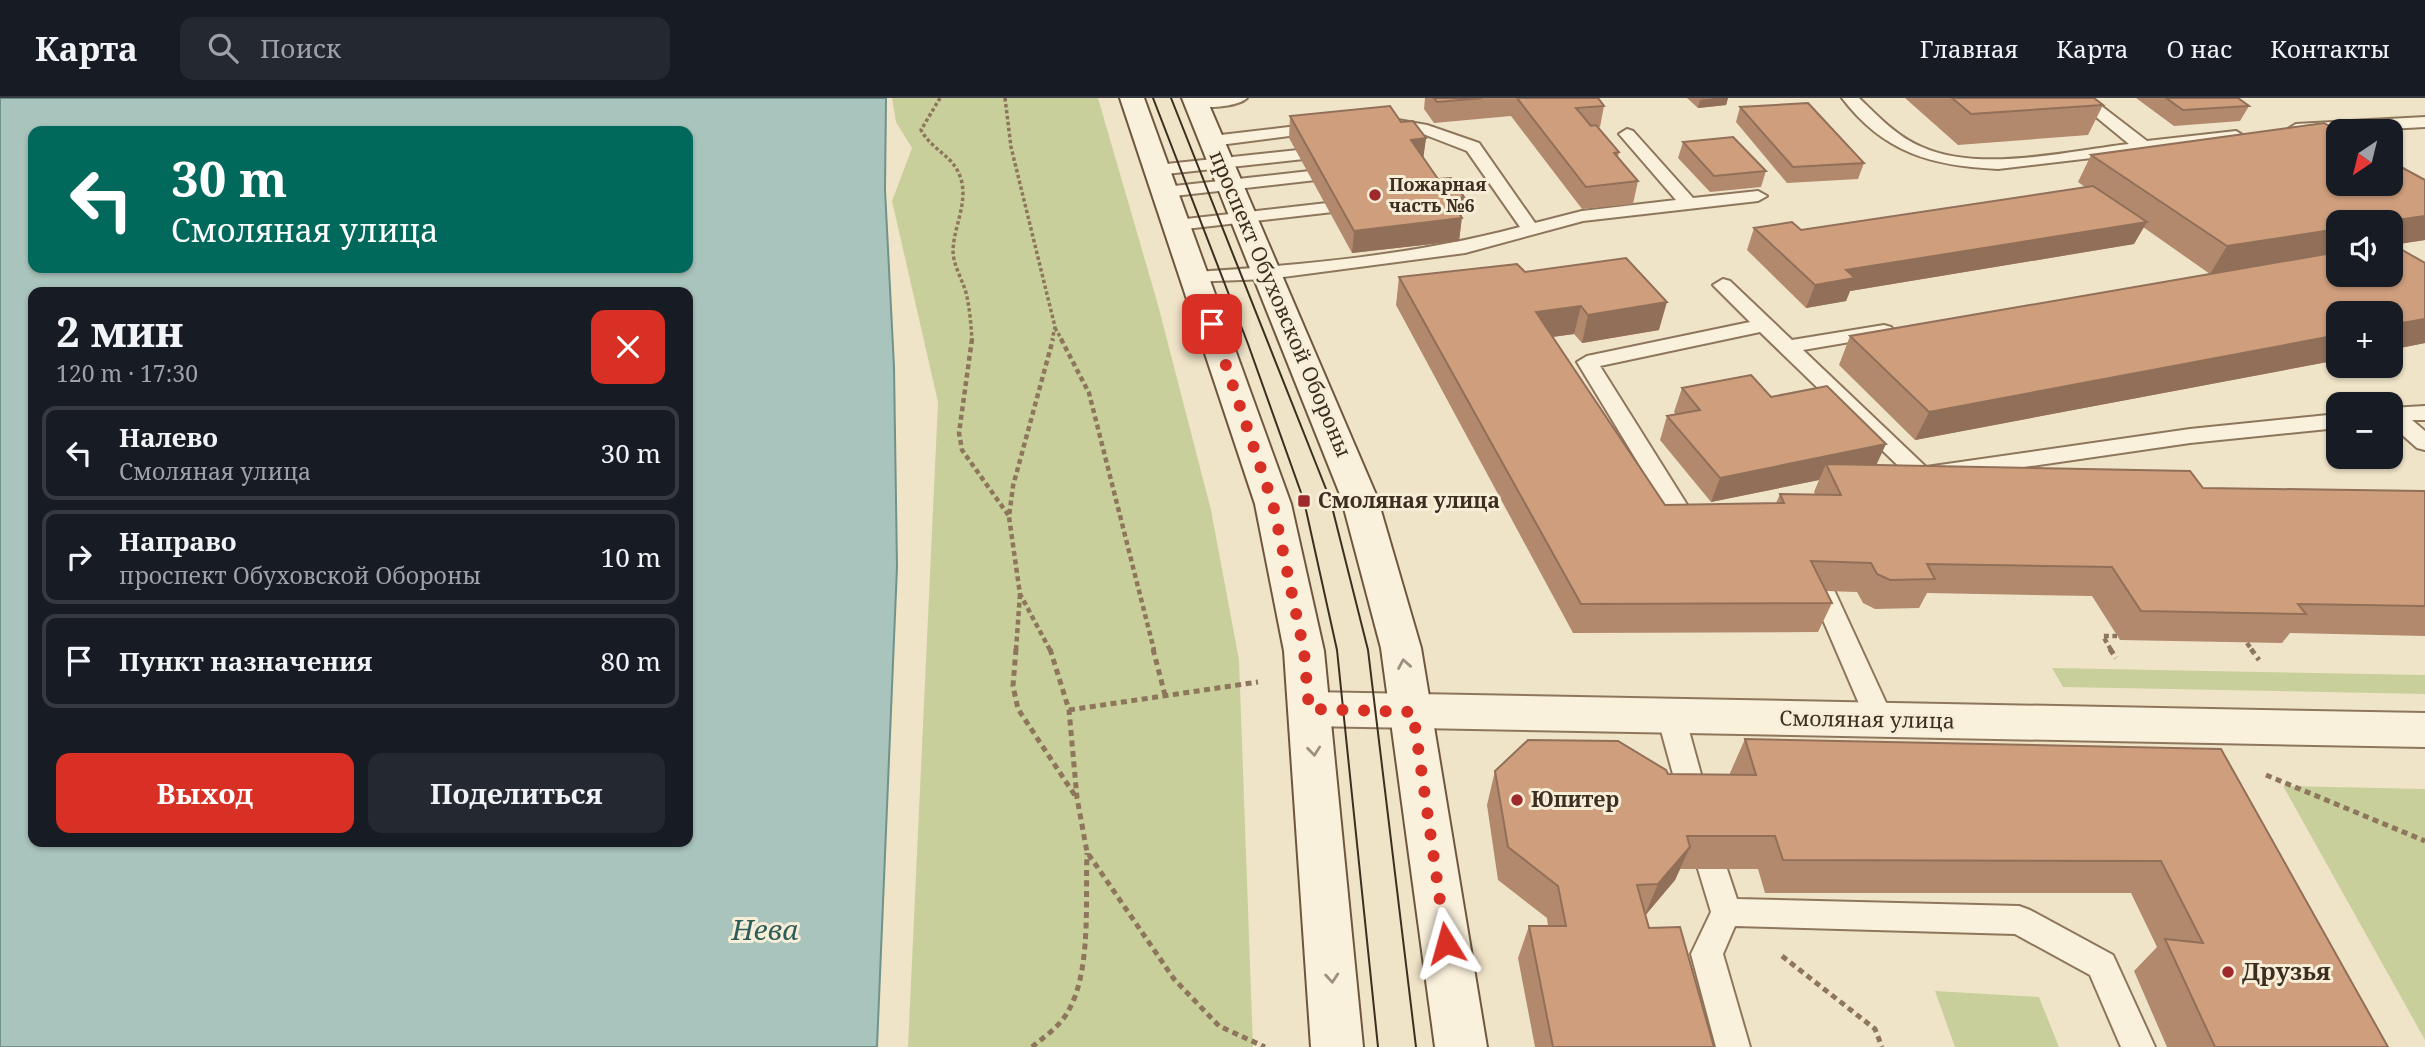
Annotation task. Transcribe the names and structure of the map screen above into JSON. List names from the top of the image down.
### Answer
{
  "streets": {
    "main road": ["проспект Обуховской Обороны", "Смоляная улица"]
  },
  "crossings": [
    ["проспект Обуховской Обороны", "Смоляная улица"]
  ],
  "water": ["Нева"],
  "places": {
    "other": ["Пожарная часть №6", "Юпитер", "Друзья"],
    "transit": ["Смоляная улица"]
  },
  "north": "bottom left",
  "page": {
    "header": "Карта",
    "search": "Поиск",
    "nav": [
      "Главная",
      "Карта",
      "О нас",
      "Контакты"
    ],
    "map_buttons": ["+", "−"],
    "turn": ["30 m", "Смоляная улица"],
    "heading": ["2 мин", "120 m · 17:30"],
    "list": [
      {
        "name": "Налево",
        "note": "Смоляная улица",
        "value": "30 m"
      },
      {
        "name": "Направо",
        "note": "проспект Обуховской Обороны",
        "value": "10 m"
      },
      {
        "name": "Пункт назначения",
        "value": "80 m"
      }
    ],
    "buttons": ["Выход", "Поделиться"]
  }
}
